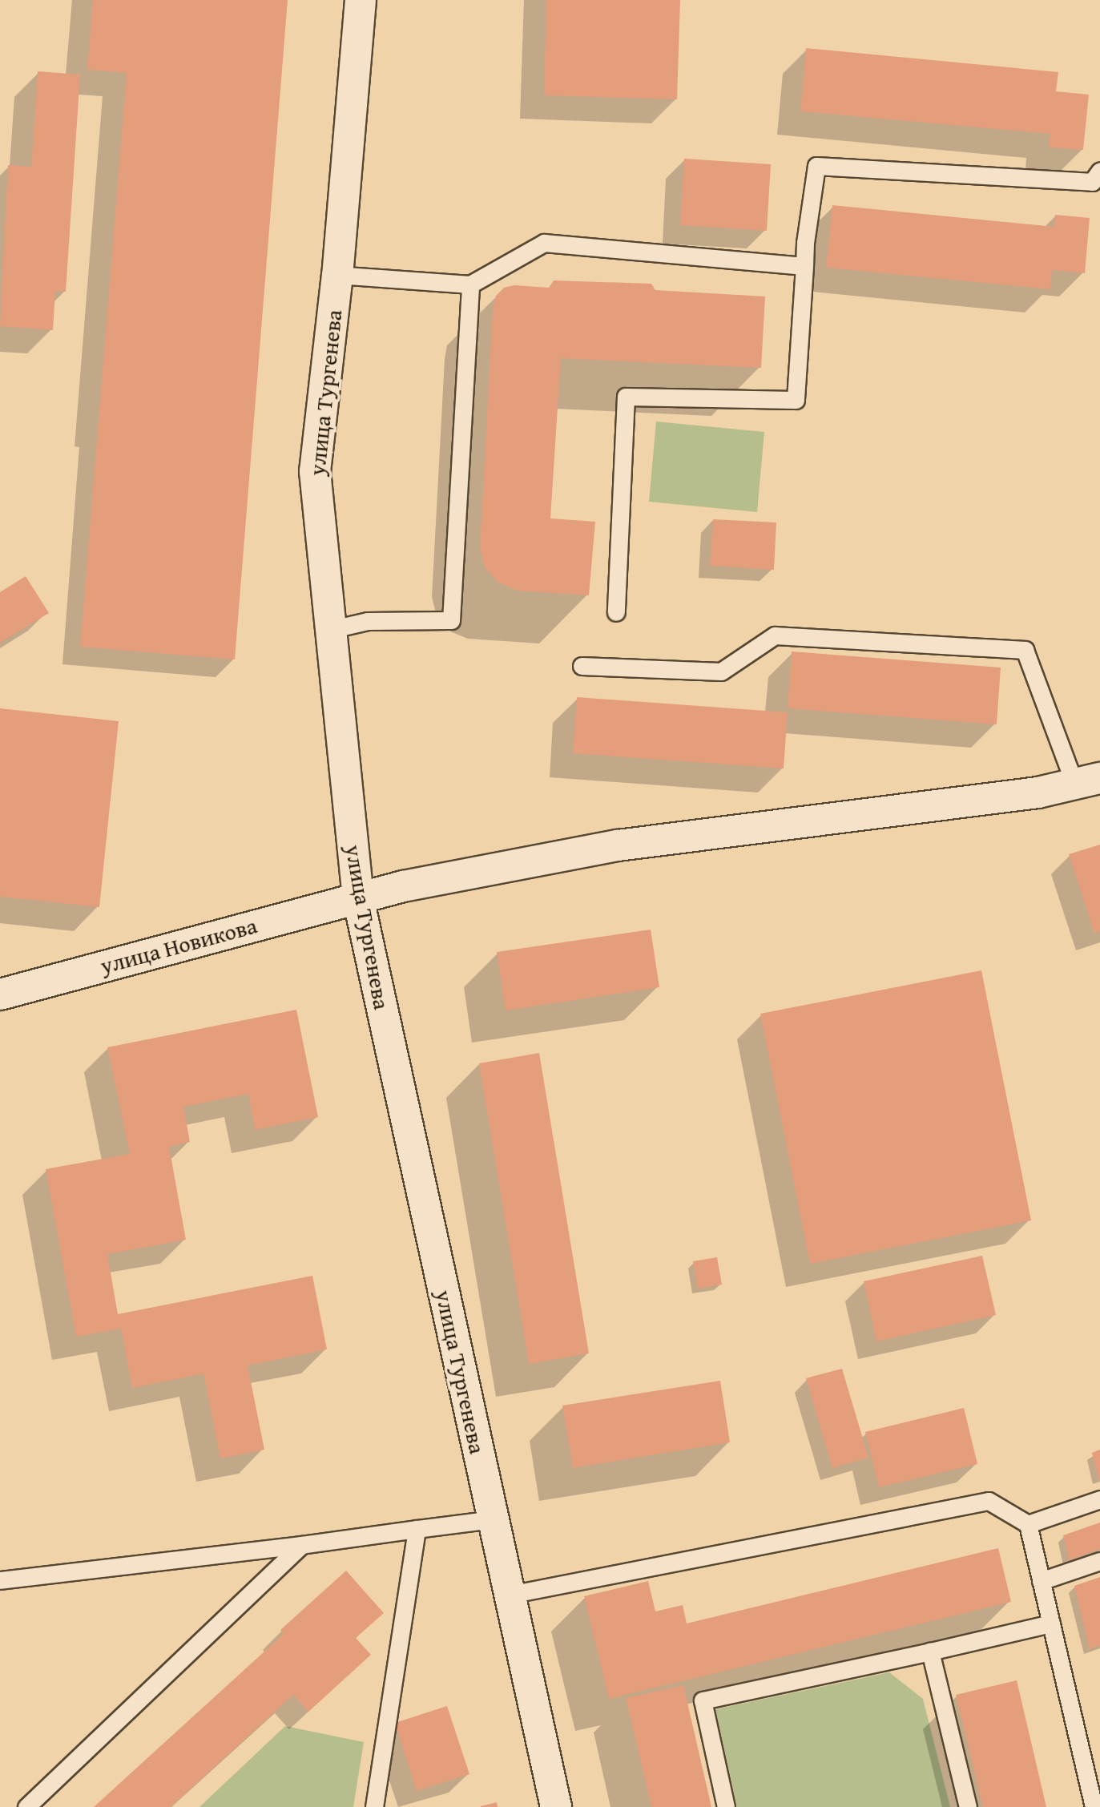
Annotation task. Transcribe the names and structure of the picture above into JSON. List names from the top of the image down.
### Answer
{
  "streets": {
    "main road": ["улица Тургенева", "улица Новикова"]
  },
  "crossings": [
    ["улица Тургенева", "улица Новикова"]
  ]
}
